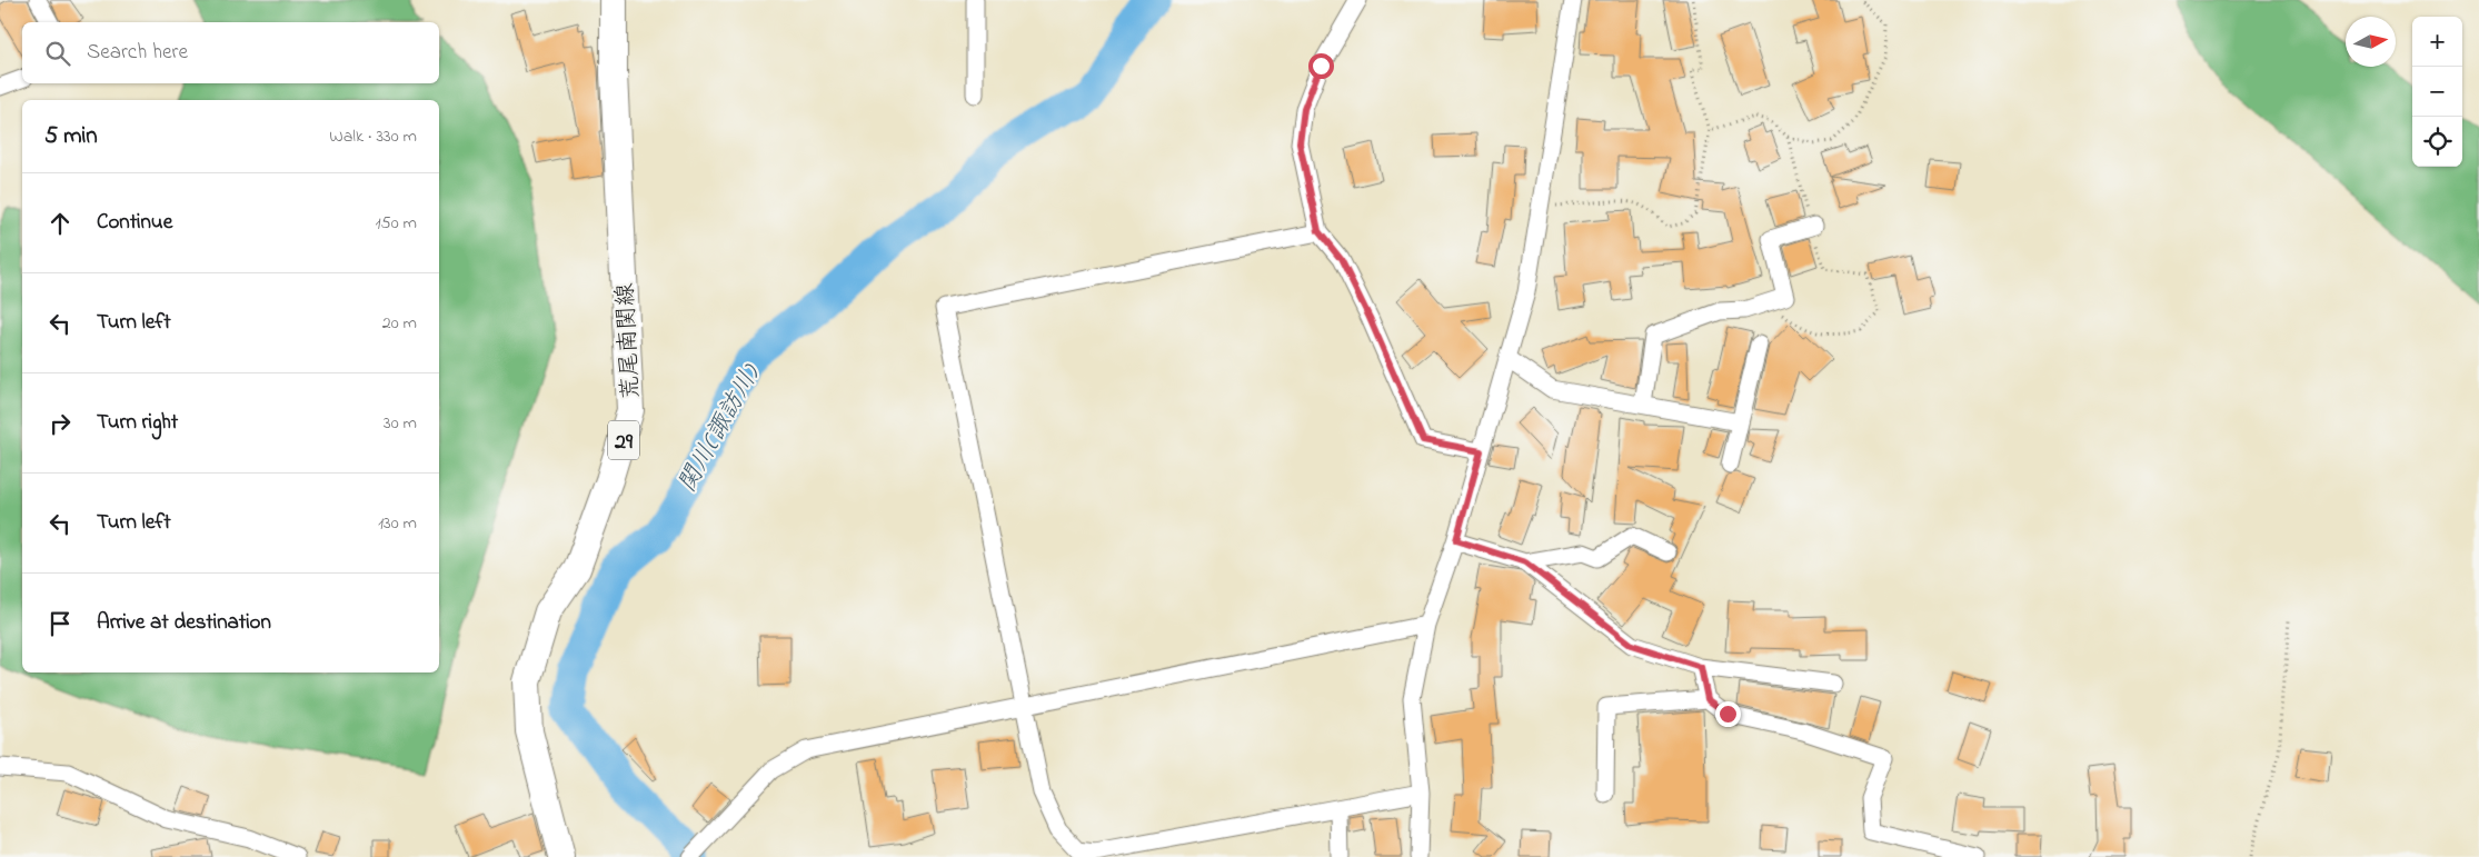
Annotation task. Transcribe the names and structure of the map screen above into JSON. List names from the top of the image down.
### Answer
{
  "streets": {
    "main road": ["荒尾南関線", "29"]
  },
  "water": ["関川(諏訪川)"],
  "north": "right",
  "page": {
    "map_buttons": ["+", "−"],
    "search": "Search here",
    "heading": ["5 min", "Walk · 330 m"],
    "list": [
      ["Continue", "150 m"],
      ["Turn left", "20 m"],
      ["Turn right", "30 m"],
      ["Turn left", "130 m"],
      "Arrive at destination"
    ]
  }
}
